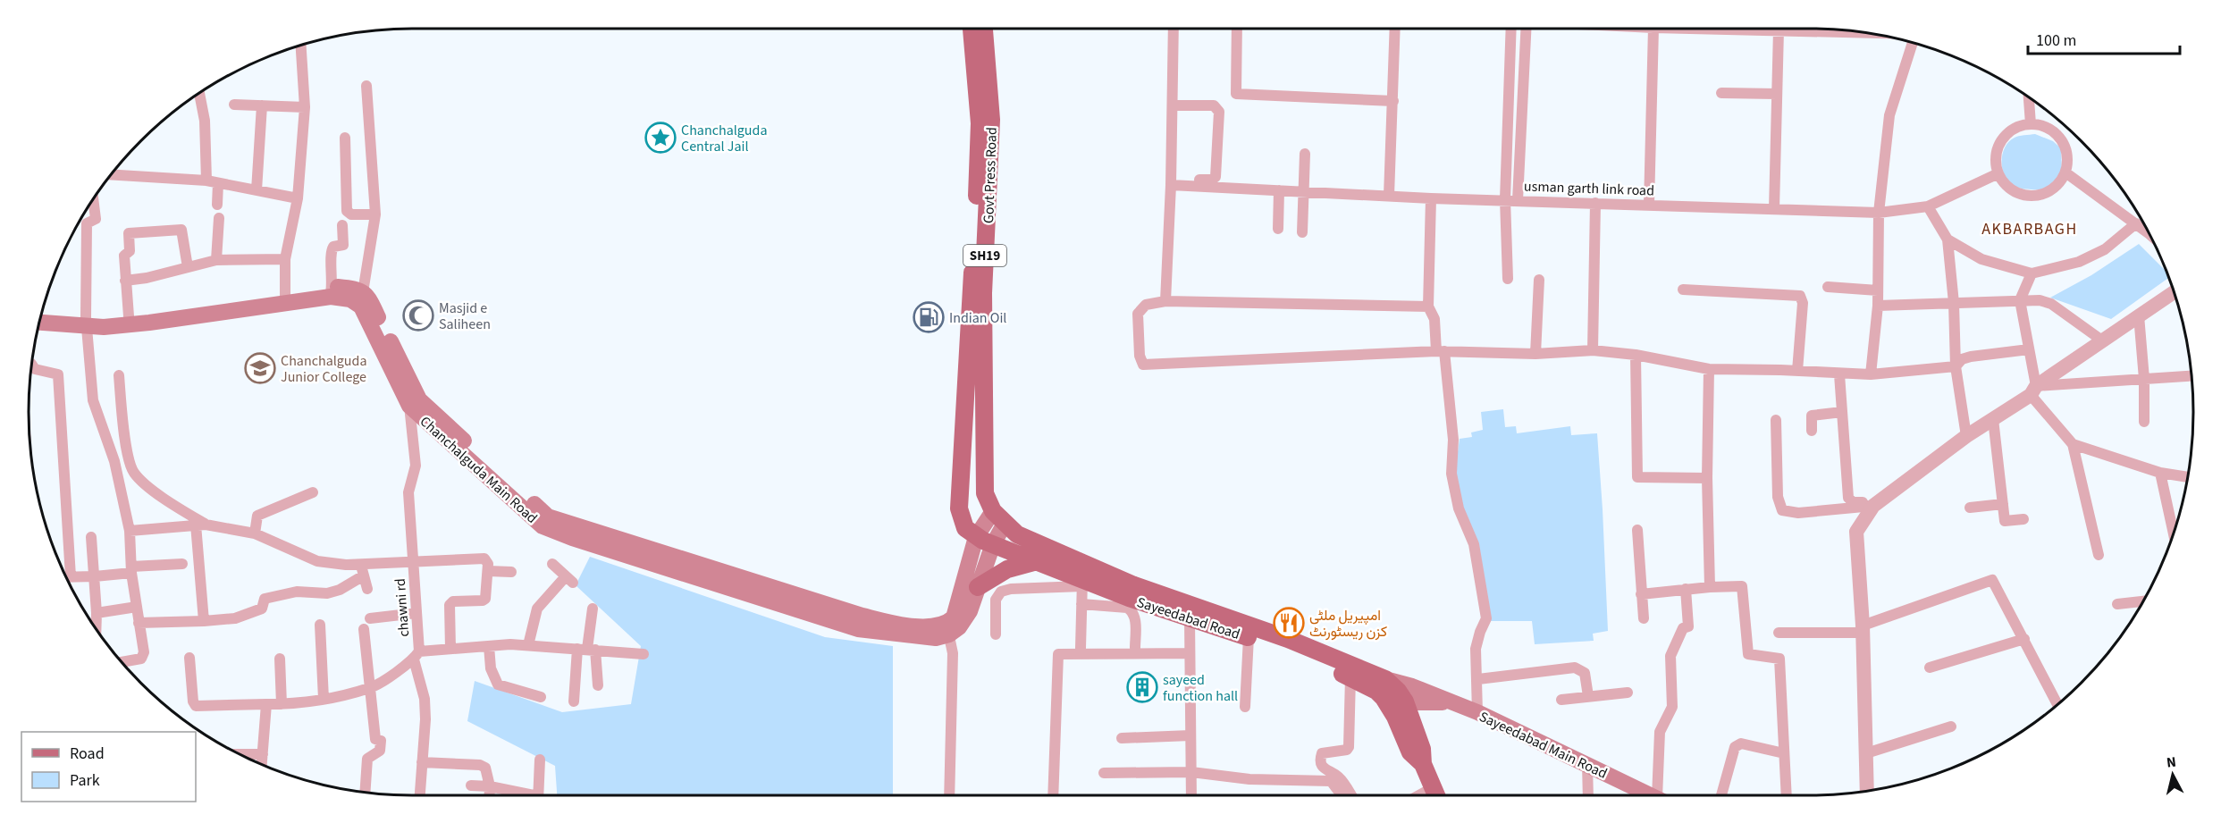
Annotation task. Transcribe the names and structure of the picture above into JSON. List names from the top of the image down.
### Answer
{
  "streets": {
    "main road": [
      "Govt Press Road",
      "SH19",
      "Chanchalguda Main Road",
      "Sayeedabad Road",
      "Sayeedabad Main Road"
    ],
    "street": ["usman garth link road", "chawni rd"]
  },
  "crossings": [
    ["Govt Press Road", "Sayeedabad Road"],
    ["SH19", "Sayeedabad Road"],
    ["Chanchalguda Main Road", "chawni rd"],
    ["Sayeedabad Road", "Sayeedabad Main Road"]
  ],
  "districts": ["AKBARBAGH"],
  "places": {
    "place": ["Chanchalguda Central Jail"],
    "mosque": ["Masjid e Saliheen"],
    "fuel station": ["Indian Oil"],
    "school or university": ["Chanchalguda Junior College"],
    "restaurant": ["امپیریل ملٹی کزن ریسٹورنٹ"],
    "building": ["sayeed function hall"]
  },
  "legend": ["Road", "Park"],
  "scale_bar": "100 m",
  "north": "top"
}
